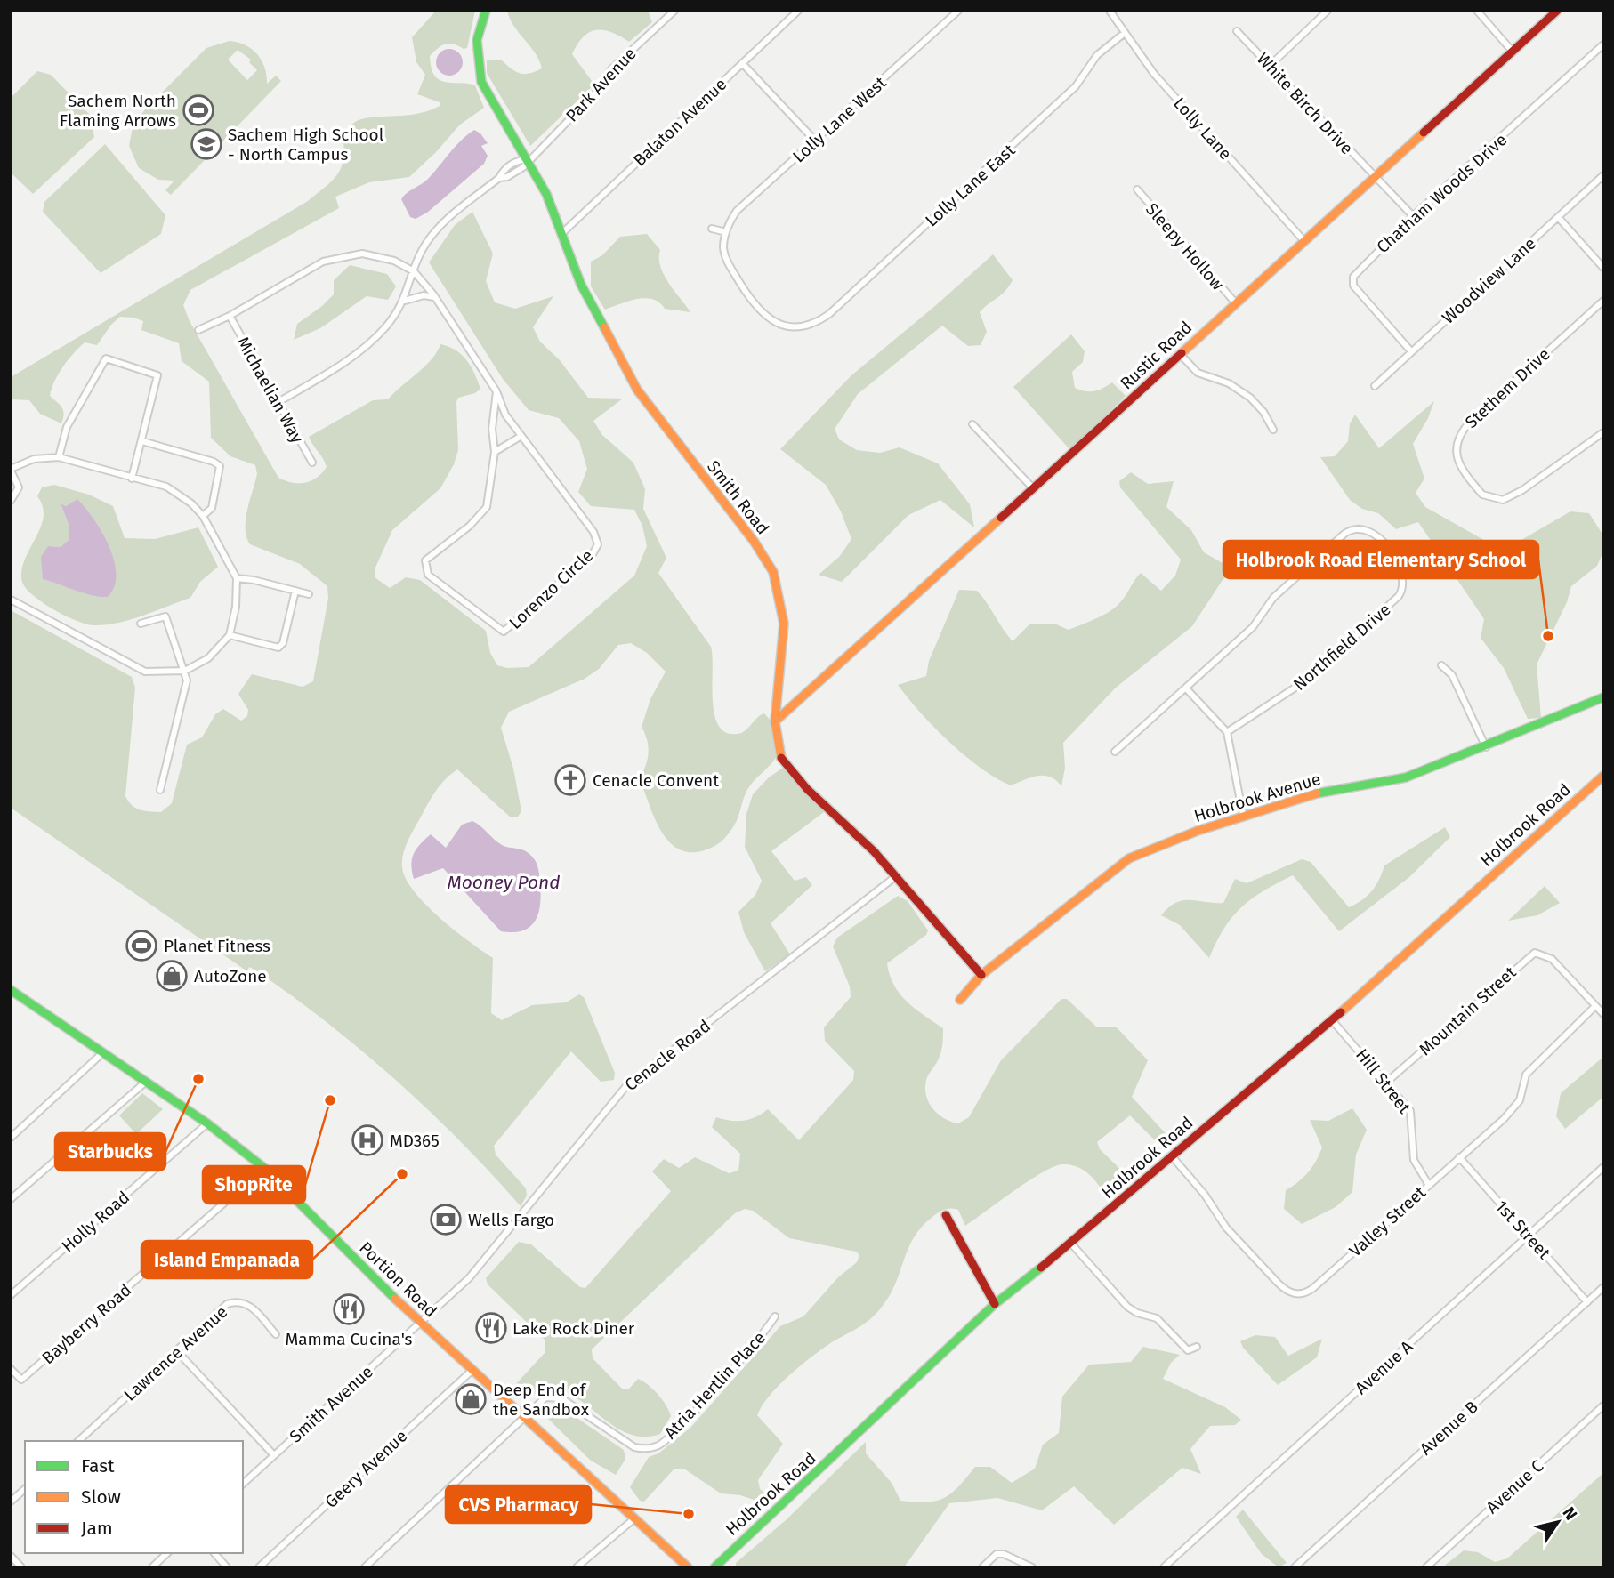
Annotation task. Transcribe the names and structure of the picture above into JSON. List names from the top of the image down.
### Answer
{
  "streets": {
    "street": [
      "Park Avenue",
      "White Birch Drive",
      "Lolly Lane West",
      "Balaton Avenue",
      "Lolly Lane",
      "Lolly Lane East",
      "Chatham Woods Drive",
      "Sleepy Hollow",
      "Woodview Lane",
      "Rustic Road",
      "Stethem Drive",
      "Michaelian Way",
      "Smith Road",
      "Lorenzo Circle",
      "Northfield Drive",
      "Holbrook Avenue",
      "Holbrook Road",
      "Mountain Street",
      "Cenacle Road",
      "Hill Street",
      "Holly Road",
      "Valley Street",
      "1st Street",
      "Portion Road",
      "Bayberry Road",
      "Lawrence Avenue",
      "Avenue A",
      "Atria Hertlin Place",
      "Smith Avenue",
      "Avenue B",
      "Geery Avenue",
      "Avenue C"
    ]
  },
  "crossings": [
    ["Park Avenue", "Michaelian Way"],
    ["Park Avenue", "Smith Road"],
    ["Park Avenue", "Lorenzo Circle"],
    ["White Birch Drive", "Chatham Woods Drive"],
    ["White Birch Drive", "Rustic Road"],
    ["Lolly Lane West", "Lolly Lane East"],
    ["Balaton Avenue", "Smith Road"],
    ["Lolly Lane", "Lolly Lane East"],
    ["Lolly Lane", "Rustic Road"],
    ["Chatham Woods Drive", "Woodview Lane"],
    ["Sleepy Hollow", "Rustic Road"],
    ["Rustic Road", "Smith Road"],
    ["Michaelian Way", "Lorenzo Circle"],
    ["Smith Road", "Holbrook Avenue"],
    ["Smith Road", "Cenacle Road"],
    ["Holbrook Road", "Hill Street"],
    ["Holbrook Road", "Valley Street"],
    ["Mountain Street", "Hill Street"],
    ["Mountain Street", "Valley Street"],
    ["Cenacle Road", "Portion Road"],
    ["Cenacle Road", "Smith Avenue"],
    ["Hill Street", "Valley Street"],
    ["Holly Road", "Portion Road"],
    ["Valley Street", "1st Street"],
    ["1st Street", "Avenue A"],
    ["1st Street", "Avenue B"],
    ["Portion Road", "Bayberry Road"],
    ["Portion Road", "Atria Hertlin Place"],
    ["Portion Road", "Smith Avenue"],
    ["Portion Road", "Geery Avenue"]
  ],
  "water": ["Mooney Pond"],
  "places": {
    "sports": ["Sachem North Flaming Arrows", "Planet Fitness"],
    "school or university": ["Sachem High School - North Campus"],
    "other": [
      "Holbrook Road Elementary School",
      "Starbucks",
      "ShopRite",
      "Island Empanada",
      "CVS Pharmacy"
    ],
    "church": ["Cenacle Convent"],
    "shop": ["AutoZone", "Deep End of the Sandbox"],
    "hospital": ["MD365"],
    "bank": ["Wells Fargo"],
    "restaurant": ["Mamma Cucina's", "Lake Rock Diner"]
  },
  "legend": ["Fast", "Slow", "Jam"],
  "north": "top right"
}
